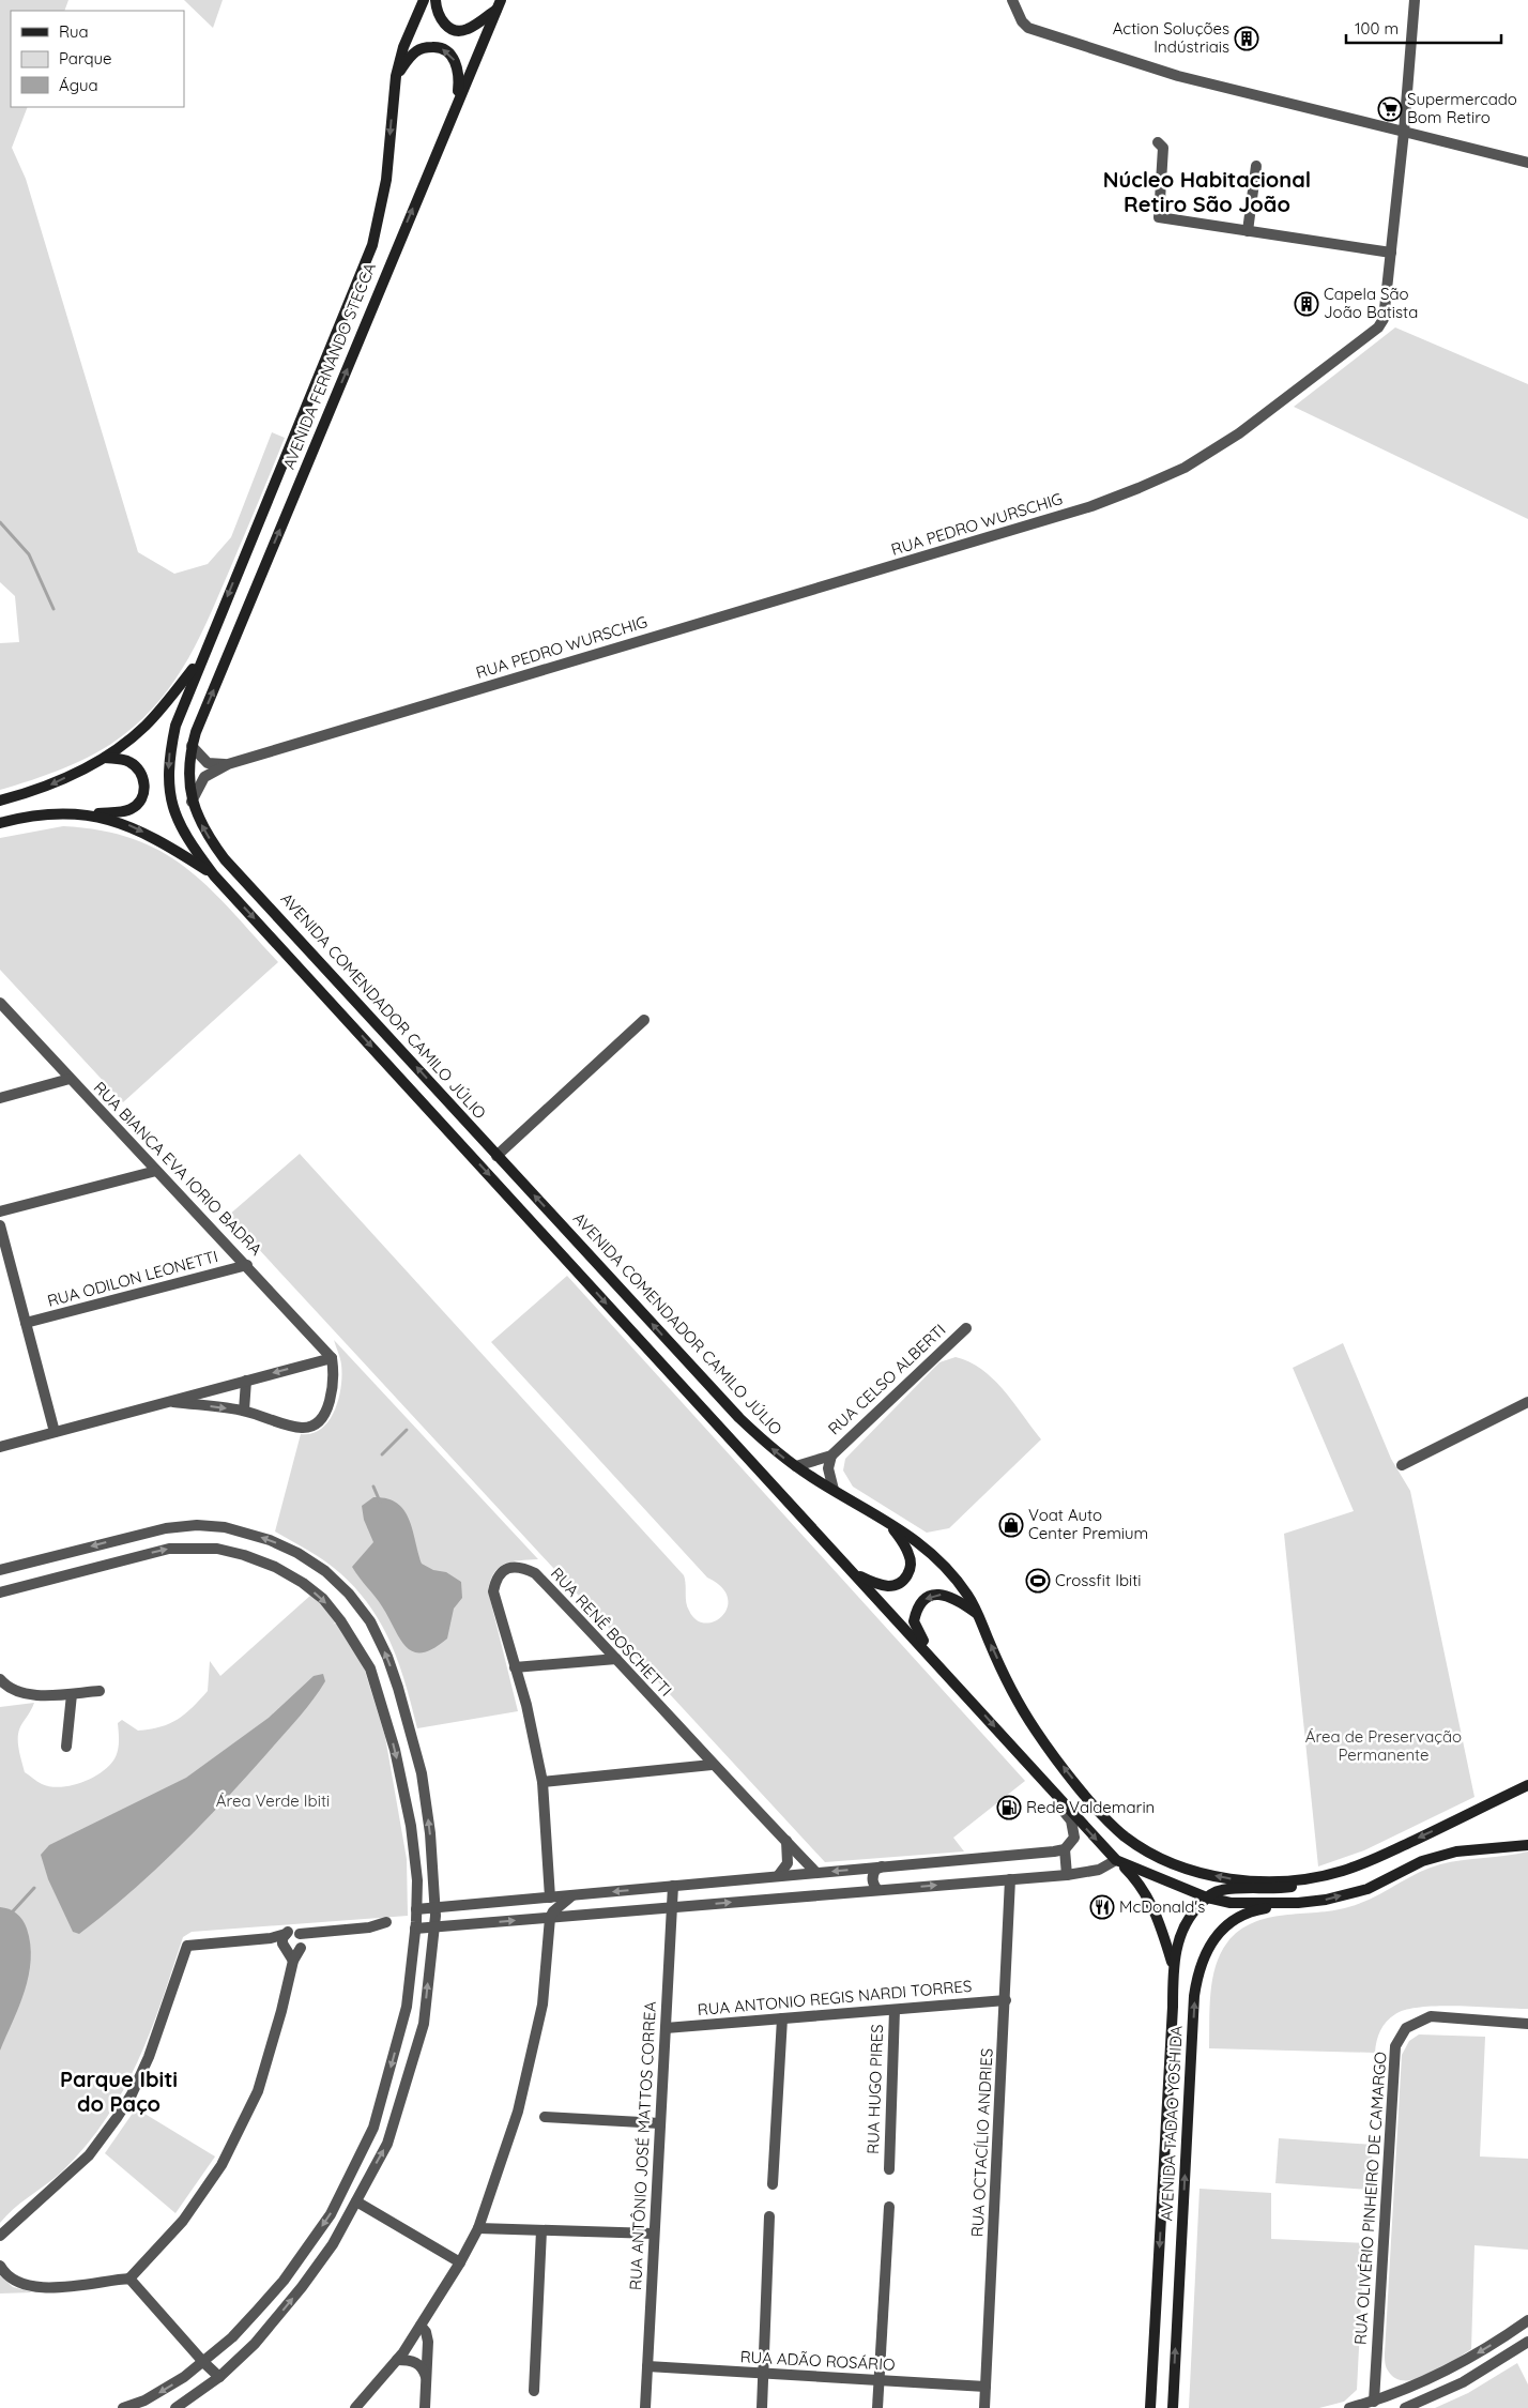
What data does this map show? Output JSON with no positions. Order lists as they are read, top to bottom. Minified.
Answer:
{"streets":{"main road":["AVENIDA FERNANDO STECCA","AVENIDA COMENDADOR CAMILO JÚLIO","AVENIDA TADAO YOSHIDA"],"street":["RUA PEDRO WURSCHIG","RUA BIANCA EVA IORIO BADRA","RUA ODILON LEONETTI","RUA CELSO ALBERTI","RUA RENÊ BOSCHETTI","RUA ANTONIO REGIS NARDI TORRES","RUA HUGO PIRES","RUA OCTACÍLIO ANDRIES","RUA ANTÔNIO JOSÉ MATTOS CORREA","RUA OLIVÉRIO PINHEIRO DE CAMARGO","RUA ADÃO ROSÁRIO"]},"crossings":[["AVENIDA FERNANDO STECCA","RUA PEDRO WURSCHIG"],["AVENIDA FERNANDO STECCA","AVENIDA COMENDADOR CAMILO JÚLIO"],["RUA PEDRO WURSCHIG","AVENIDA COMENDADOR CAMILO JÚLIO"],["AVENIDA COMENDADOR CAMILO JÚLIO","RUA CELSO ALBERTI"],["RUA BIANCA EVA IORIO BADRA","RUA ODILON LEONETTI"],["RUA ANTONIO REGIS NARDI TORRES","RUA HUGO PIRES"],["RUA ANTONIO REGIS NARDI TORRES","RUA OCTACÍLIO ANDRIES"],["RUA ANTONIO REGIS NARDI TORRES","RUA ANTÔNIO JOSÉ MATTOS CORREA"],["RUA OCTACÍLIO ANDRIES","RUA ADÃO ROSÁRIO"],["RUA ANTÔNIO JOSÉ MATTOS CORREA","RUA ADÃO ROSÁRIO"]],"districts":["Núcleo Habitacional Retiro São João","Parque Ibiti do Paço"],"parks":["Área de Preservação Permanente","Área Verde Ibiti"],"places":{"building":["Action Soluções Indústriais","Capela São João Batista"],"supermarket":["Supermercado Bom Retiro"],"shop":["Voat Auto Center Premium"],"sports":["Crossfit Ibiti"],"fuel station":["Rede Valdemarin"],"restaurant":["McDonald's"]},"legend":["Rua","Parque","Água"],"scale_bar":"100 m"}
